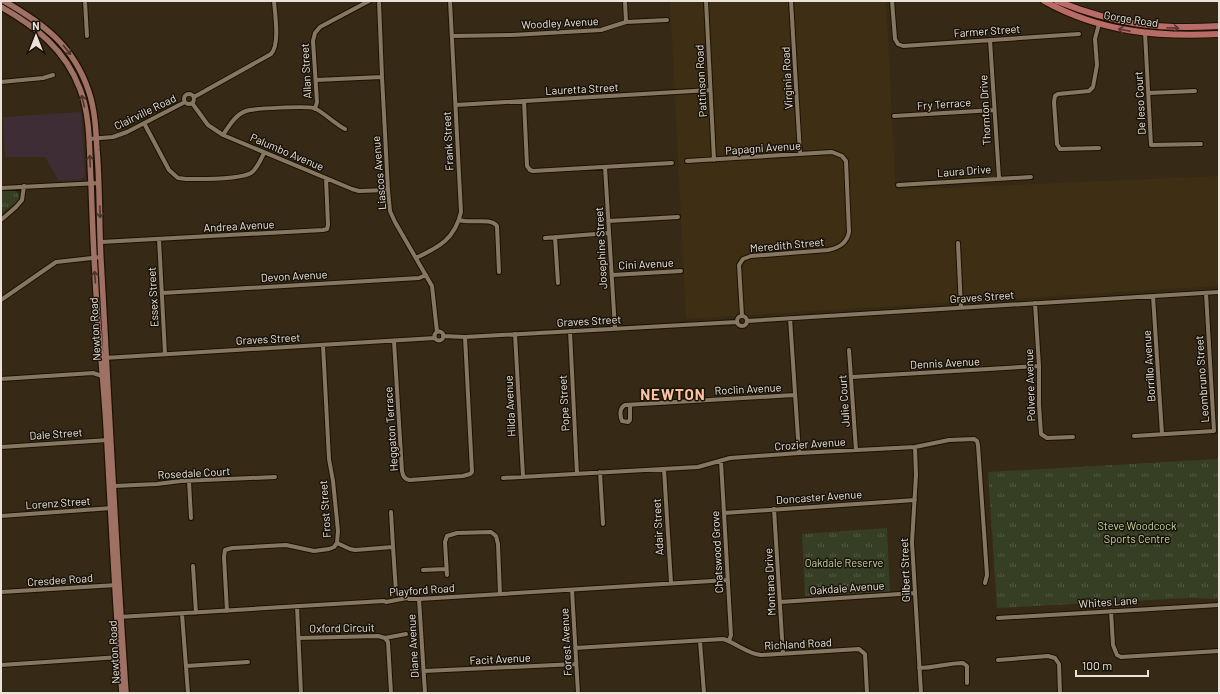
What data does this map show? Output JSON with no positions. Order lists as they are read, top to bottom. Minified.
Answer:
{"streets":{"main road":["Gorge Road","Newton Road"],"street":["Woodley Avenue","Farmer Street","Allan Street","Virginia Road","Pattinson Road","Lauretta Street","De Ieso Court","Fry Terrace","Thornton Drive","Clairville Road","Frank Street","Papagni Avenue","Palumbo Avenue","Laura Drive","Liascos Avenue","Andrea Avenue","Meredith Street","Josephine Street","Cini Avenue","Devon Avenue","Essex Street","Graves Street","Dennis Avenue","Borrillo Avenue","Leombruno Street","Polvere Avenue","Roclin Avenue","Julie Court","Pope Street","Hilda Avenue","Heggaton Terrace","Dale Street","Crozier Avenue","Rosedale Court","Doncaster Avenue","Lorenz Street","Frost Street","Adair Street","Chatswood Grove","Gilbert Street","Cresdee Road","Montana Drive","Oakdale Avenue","Playford Road","Whites Lane","Oxford Circuit","Forest Avenue","Richland Road","Diane Avenue","Facit Avenue"]},"crossings":[["Gorge Road","De Ieso Court"],["Woodley Avenue","Frank Street"],["Farmer Street","Thornton Drive"],["Virginia Road","Papagni Avenue"],["Pattinson Road","Lauretta Street"],["Pattinson Road","Papagni Avenue"],["Lauretta Street","Frank Street"],["Fry Terrace","Thornton Drive"],["Thornton Drive","Laura Drive"],["Clairville Road","Palumbo Avenue"],["Clairville Road","Newton Road"],["Frank Street","Liascos Avenue"],["Papagni Avenue","Meredith Street"],["Palumbo Avenue","Liascos Avenue"],["Palumbo Avenue","Andrea Avenue"],["Liascos Avenue","Devon Avenue"],["Liascos Avenue","Graves Street"],["Andrea Avenue","Essex Street"],["Andrea Avenue","Newton Road"],["Meredith Street","Graves Street"],["Josephine Street","Cini Avenue"],["Josephine Street","Graves Street"],["Devon Avenue","Essex Street"],["Essex Street","Graves Street"],["Graves Street","Newton Road"],["Graves Street","Borrillo Avenue"],["Graves Street","Leombruno Street"],["Graves Street","Polvere Avenue"],["Graves Street","Pope Street"],["Graves Street","Hilda Avenue"],["Graves Street","Heggaton Terrace"],["Graves Street","Frost Street"],["Newton Road","Dale Street"],["Newton Road","Rosedale Court"],["Newton Road","Lorenz Street"],["Newton Road","Cresdee Road"],["Newton Road","Playford Road"],["Dennis Avenue","Polvere Avenue"],["Dennis Avenue","Julie Court"],["Borrillo Avenue","Leombruno Street"],["Julie Court","Crozier Avenue"],["Pope Street","Crozier Avenue"],["Hilda Avenue","Crozier Avenue"],["Crozier Avenue","Adair Street"],["Crozier Avenue","Chatswood Grove"],["Crozier Avenue","Gilbert Street"],["Doncaster Avenue","Chatswood Grove"],["Doncaster Avenue","Gilbert Street"],["Doncaster Avenue","Montana Drive"],["Frost Street","Playford Road"],["Adair Street","Playford Road"],["Chatswood Grove","Playford Road"],["Chatswood Grove","Richland Road"],["Gilbert Street","Oakdale Avenue"],["Montana Drive","Oakdale Avenue"],["Montana Drive","Richland Road"],["Playford Road","Oxford Circuit"],["Playford Road","Forest Avenue"],["Playford Road","Diane Avenue"],["Forest Avenue","Richland Road"],["Forest Avenue","Facit Avenue"],["Diane Avenue","Facit Avenue"]],"districts":["NEWTON"],"parks":["Steve Woodcock Sports Centre","Oakdale Reserve"],"scale_bar":"100 m","north":"top"}
